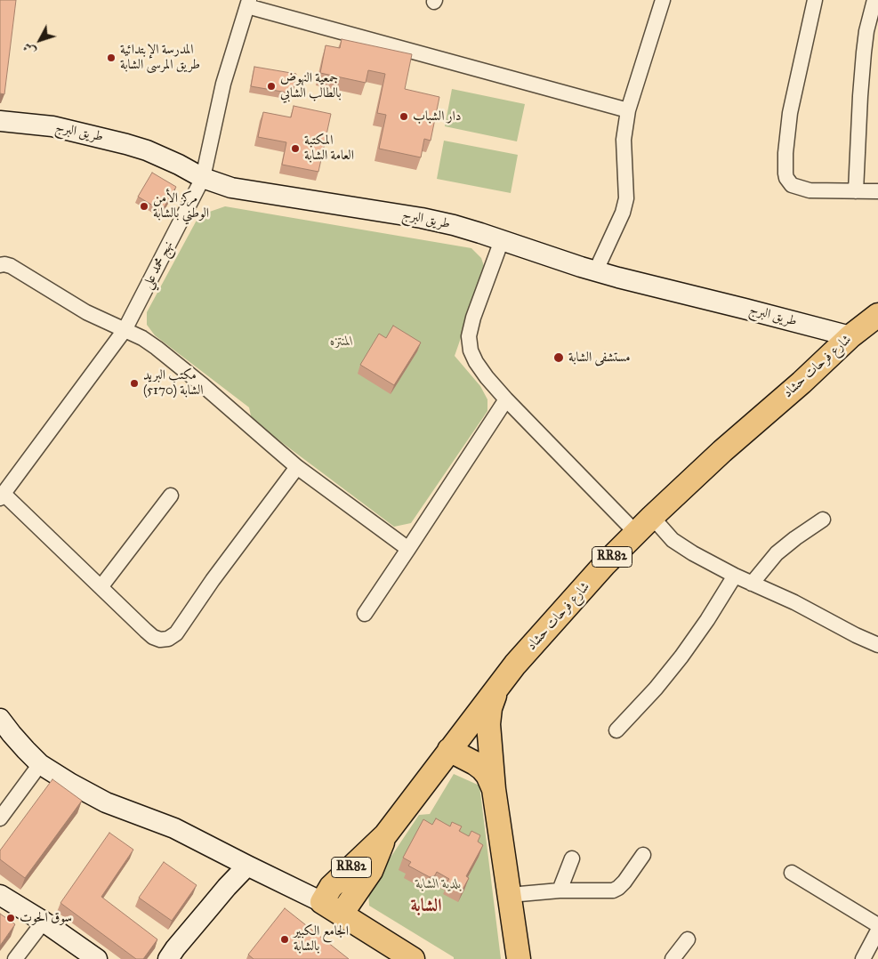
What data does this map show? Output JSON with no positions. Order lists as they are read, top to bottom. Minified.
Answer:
{"streets":{"main road":["شارع فرحات حشاد","RR82"],"street":["طريق البرج","نهج محمد علي"]},"crossings":[["طريق البرج","نهج محمد علي"],["طريق البرج","شارع فرحات حشاد"]],"districts":["الشابة"],"parks":["المنتزه","بلدية الشابة"],"places":["المدرسة الإبتدائية طريق المرسى الشابة","جمعية النهوض بالطالب الشابي","دار الشباب","المكتبة العامة الشابة","مركز الأمن الوطني بالشابة","مستشفى الشابة","مكتب البريد الشابة (5170)","سوق الحوت","الجامع الكبير بالشابة"],"north":"bottom left"}
